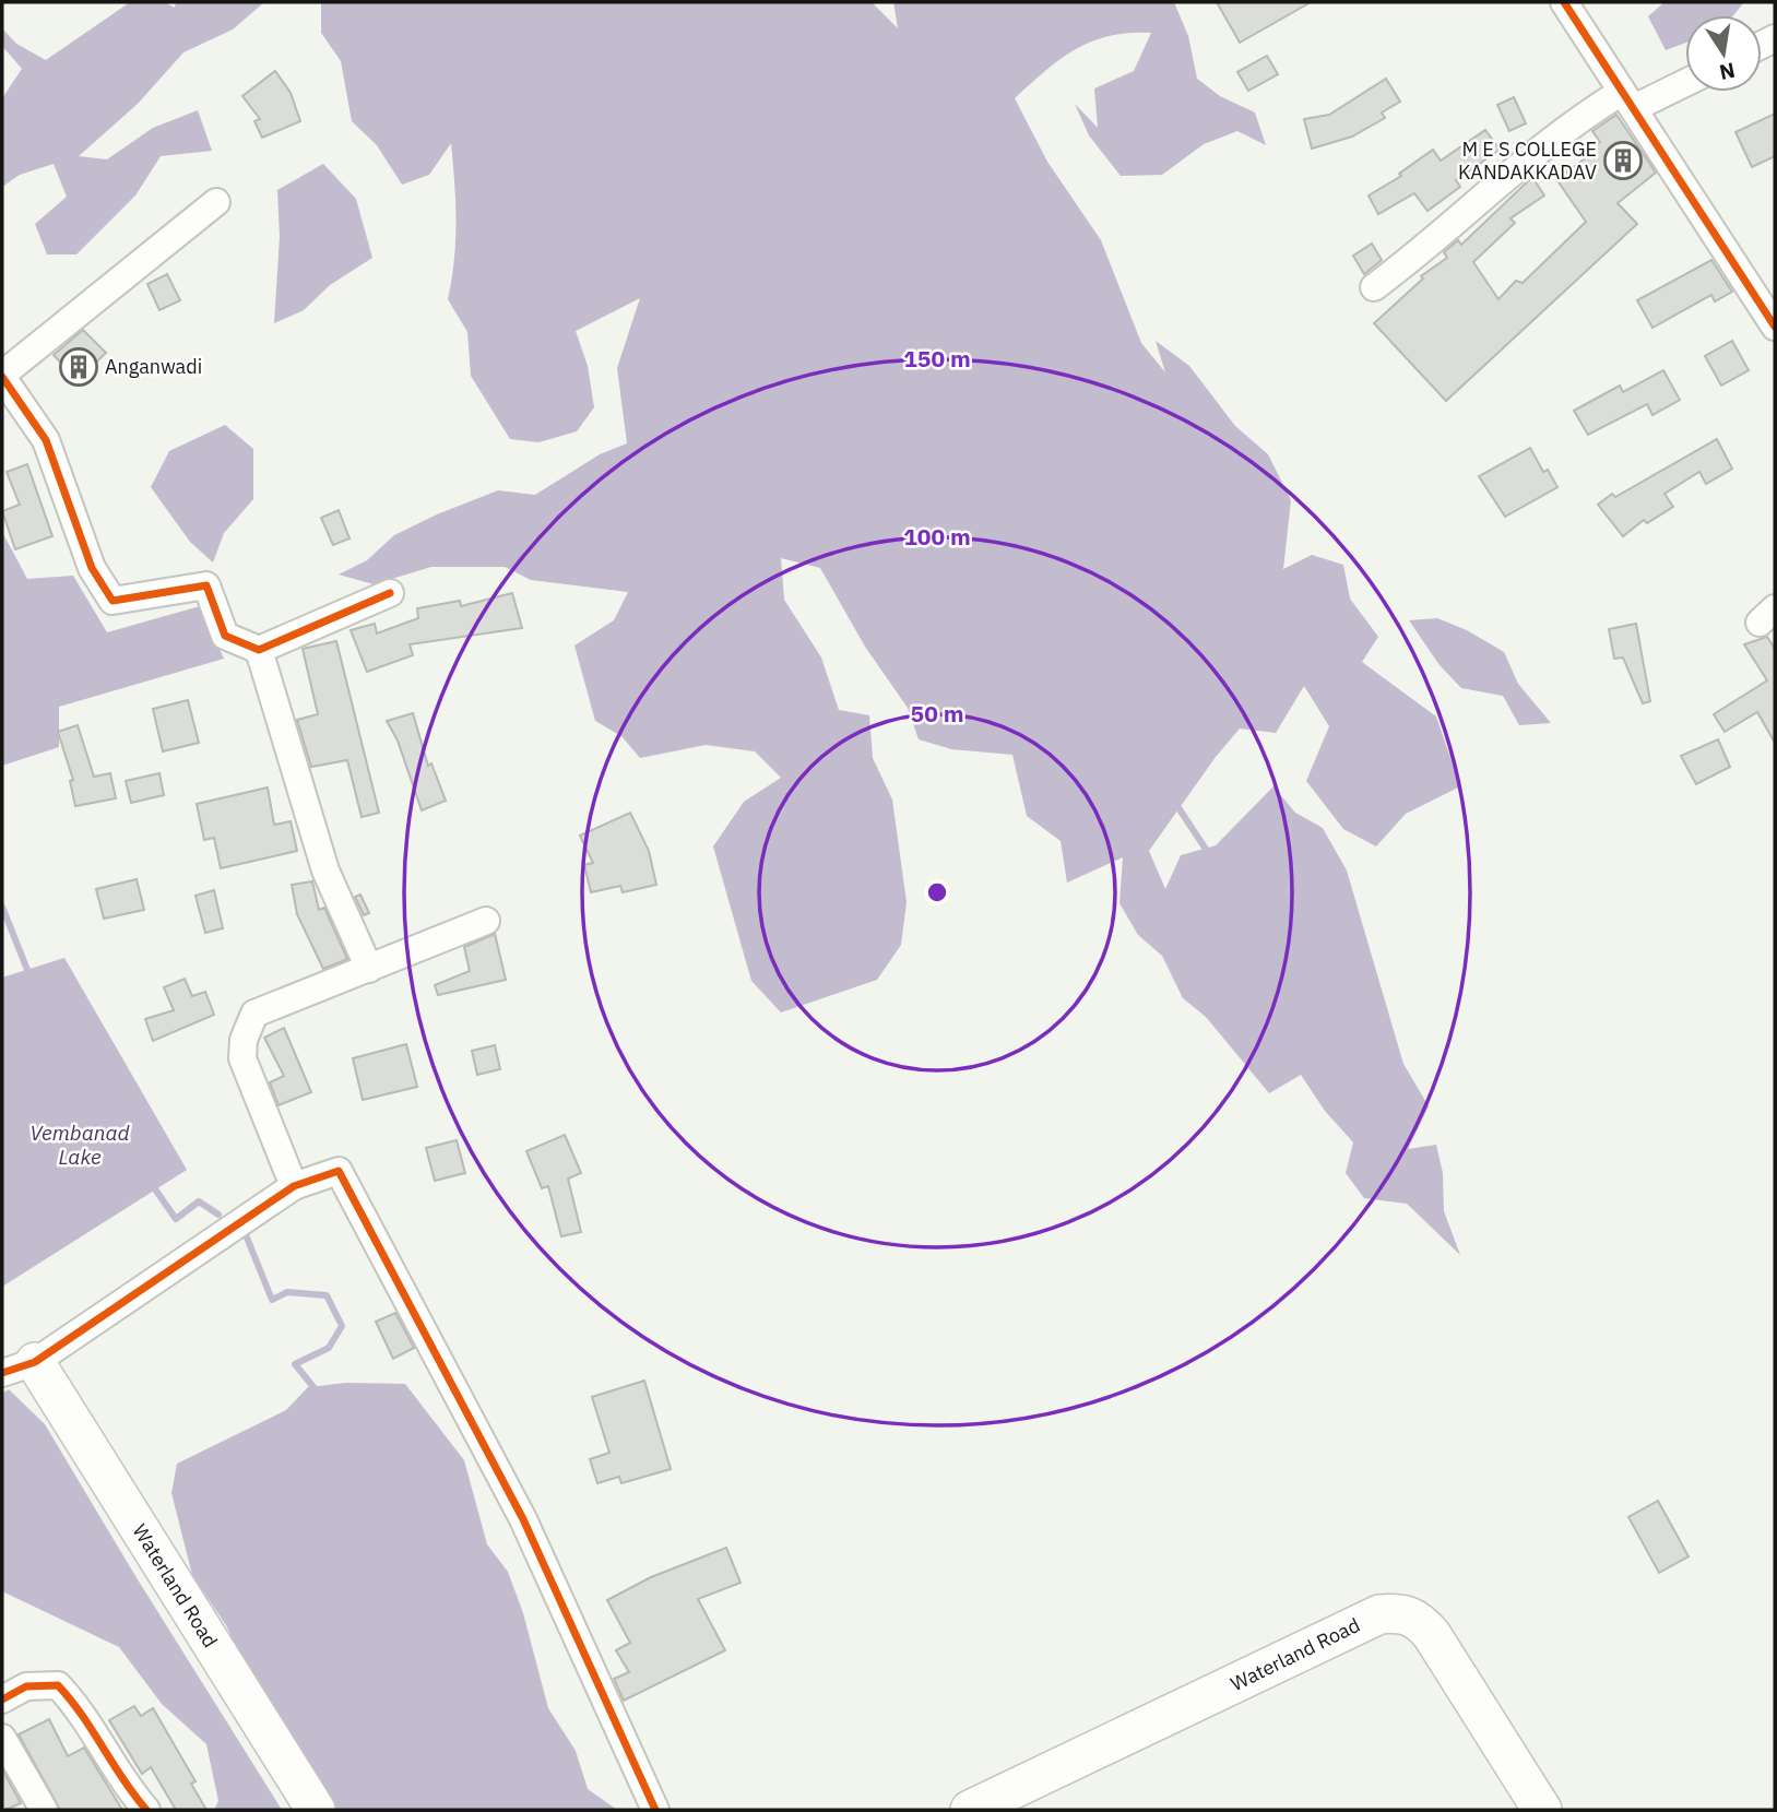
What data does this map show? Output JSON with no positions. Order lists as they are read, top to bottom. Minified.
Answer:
{"streets":{"main road":["Waterland Road"]},"water":["Vembanad Lake"],"places":{"building":["M E S COLLEGE KANDAKKADAV","Anganwadi"]},"north":"bottom","rings":["150 m","100 m","50 m"]}
